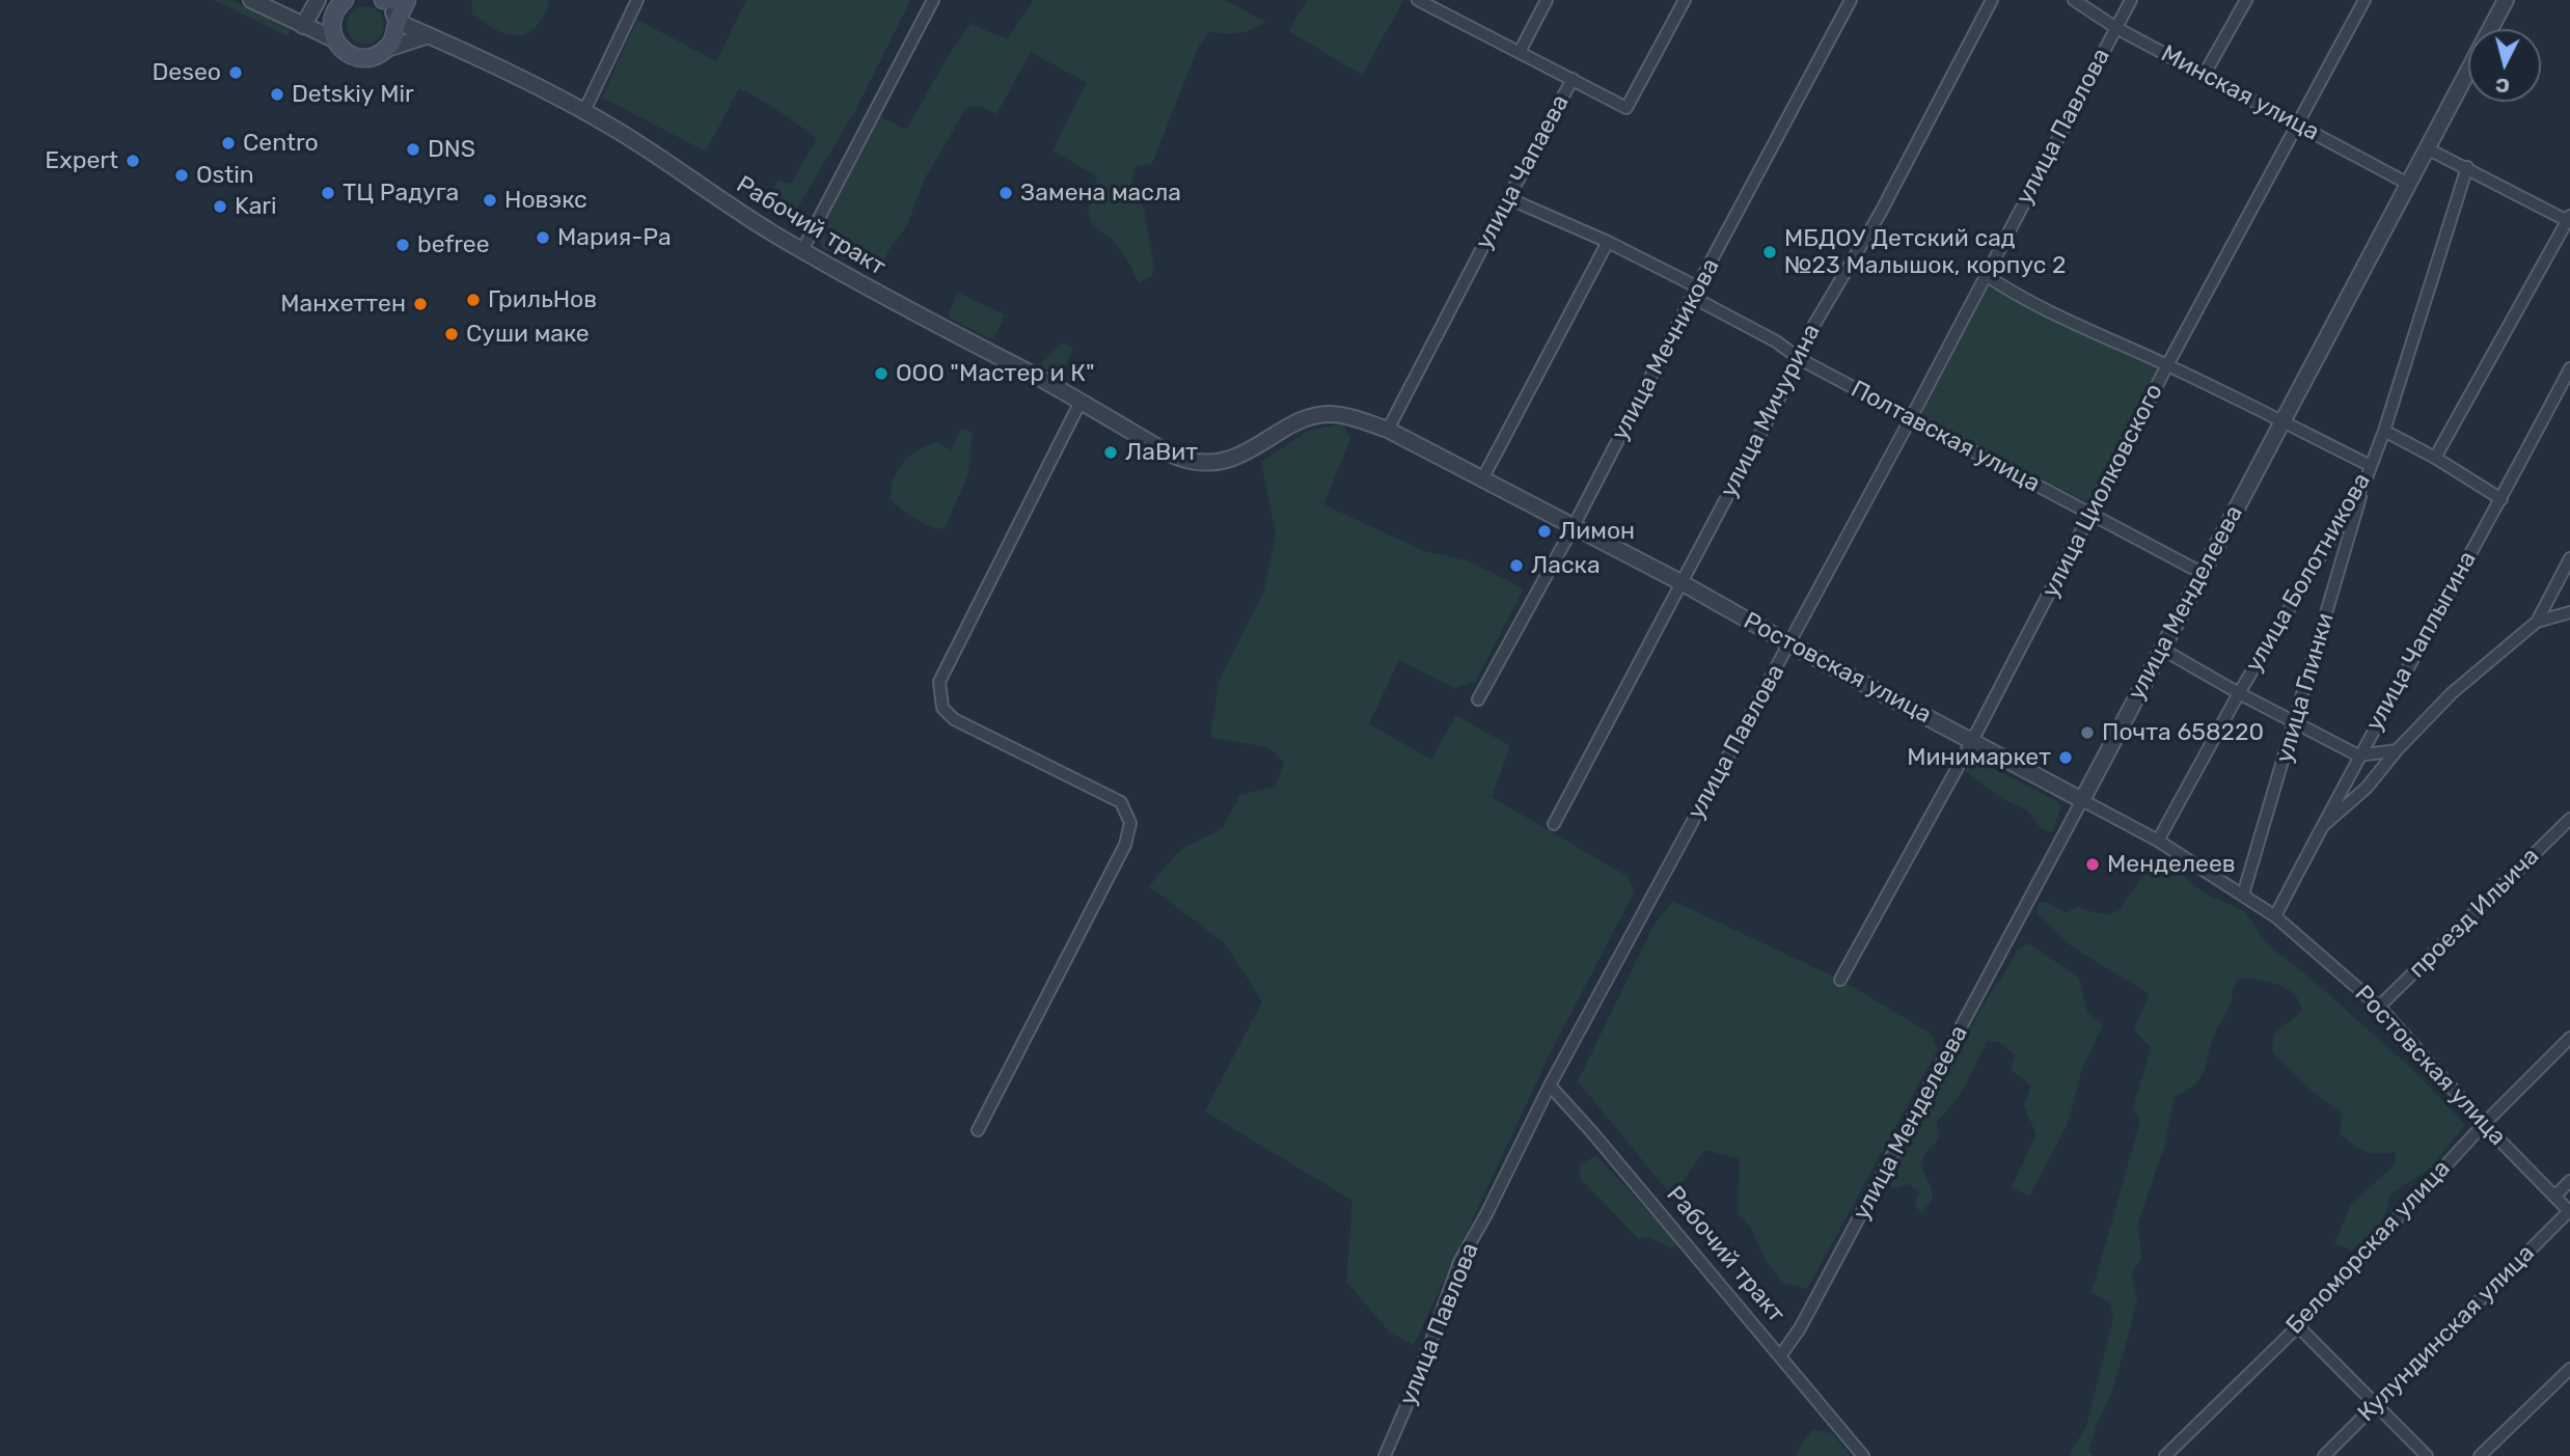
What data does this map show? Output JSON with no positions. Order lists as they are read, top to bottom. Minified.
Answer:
{"streets":{"street":["Минская улица","улица Павлова","улица Чапаева","Рабочий тракт","улица Мечникова","улица Мичурина","Полтавская улица","улица Циолковского","улица Болотникова","улица Менделеева","улица Чаплыгина","Ростовская улица","улица Глинки","проезд Ильича","Беломорская улица","Кулундинская улица"]},"crossings":[["Минская улица","улица Павлова"],["Минская улица","улица Циолковского"],["Минская улица","улица Менделеева"],["улица Павлова","Рабочий тракт"],["улица Павлова","Полтавская улица"],["улица Павлова","Ростовская улица"],["улица Чапаева","Полтавская улица"],["улица Чапаева","Ростовская улица"],["Рабочий тракт","улица Менделеева"],["Рабочий тракт","Ростовская улица"],["улица Мечникова","Полтавская улица"],["улица Мечникова","Ростовская улица"],["улица Мичурина","Полтавская улица"],["улица Мичурина","Ростовская улица"],["Полтавская улица","улица Циолковского"],["Полтавская улица","улица Менделеева"],["улица Циолковского","Ростовская улица"],["улица Болотникова","Ростовская улица"],["улица Болотникова","улица Глинки"],["улица Менделеева","Ростовская улица"],["улица Чаплыгина","Ростовская улица"],["Ростовская улица","улица Глинки"],["Ростовская улица","проезд Ильича"],["Ростовская улица","Беломорская улица"],["Ростовская улица","Кулундинская улица"]],"places":["Deseo","Detskiy Mir","Centro","DNS","Expert","Ostin","ТЦ Радуга","Замена масла","Новэкс","Kari","Мария-Ра","befree","МБДОУ Детский сад №23 Малышок, корпус 2","ГрильНов","Манхеттен","Суши маке","ООО \"Мастер и К\"","ЛаВит","Лимон","Ласка","Почта 658220","Минимаркет","Менделеев"],"north":"bottom"}
